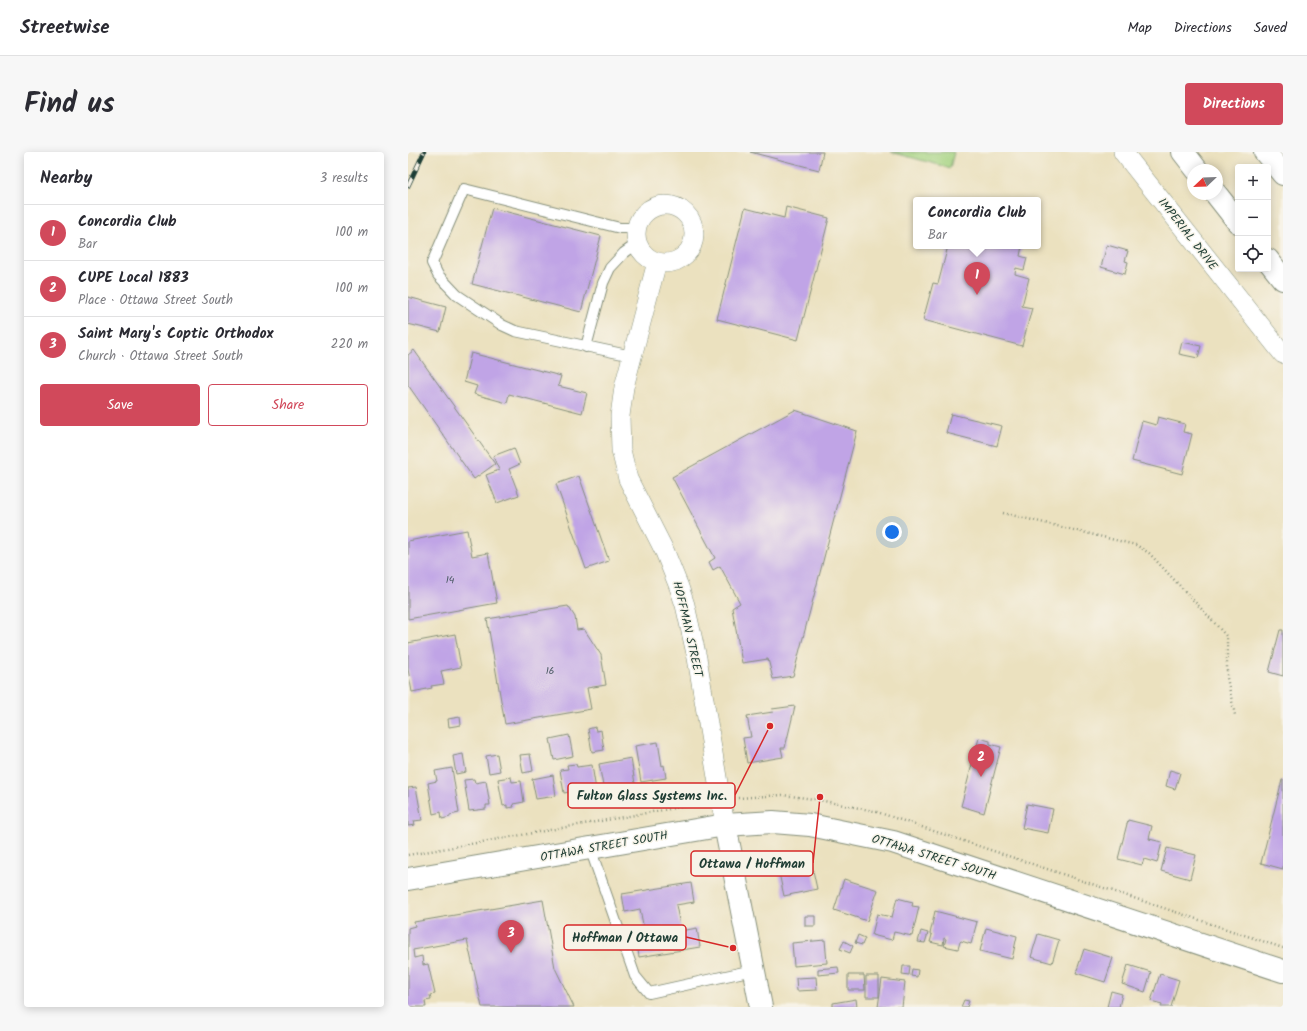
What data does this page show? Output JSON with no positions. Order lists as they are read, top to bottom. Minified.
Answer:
{"streets":{"main road":["HOFFMAN STREET","OTTAWA STREET SOUTH"],"street":["IMPERIAL DRIVE"]},"crossings":[["HOFFMAN STREET","OTTAWA STREET SOUTH"]],"places":["Fulton Glass Systems Inc.","Ottawa / Hoffman","Hoffman / Ottawa"],"house_numbers":["14","16"],"north":"bottom left","page":{"header":"Streetwise","nav":["Map","Directions","Saved"],"title":"Find us","buttons":["Directions",["Save","Share"]],"heading":["Nearby","3 results"],"map_buttons":["+","−"],"popup":["Concordia Club","Bar"],"list":[{"mark":"1","name":"Concordia Club","note":"Bar","value":"100 m"},{"mark":"2","name":"CUPE Local 1883","note":"Place · Ottawa Street South","value":"100 m"},{"mark":"3","name":"Saint Mary's Coptic Orthodox","note":"Church · Ottawa Street South","value":"220 m"}],"pins":["1","2","3"]}}
